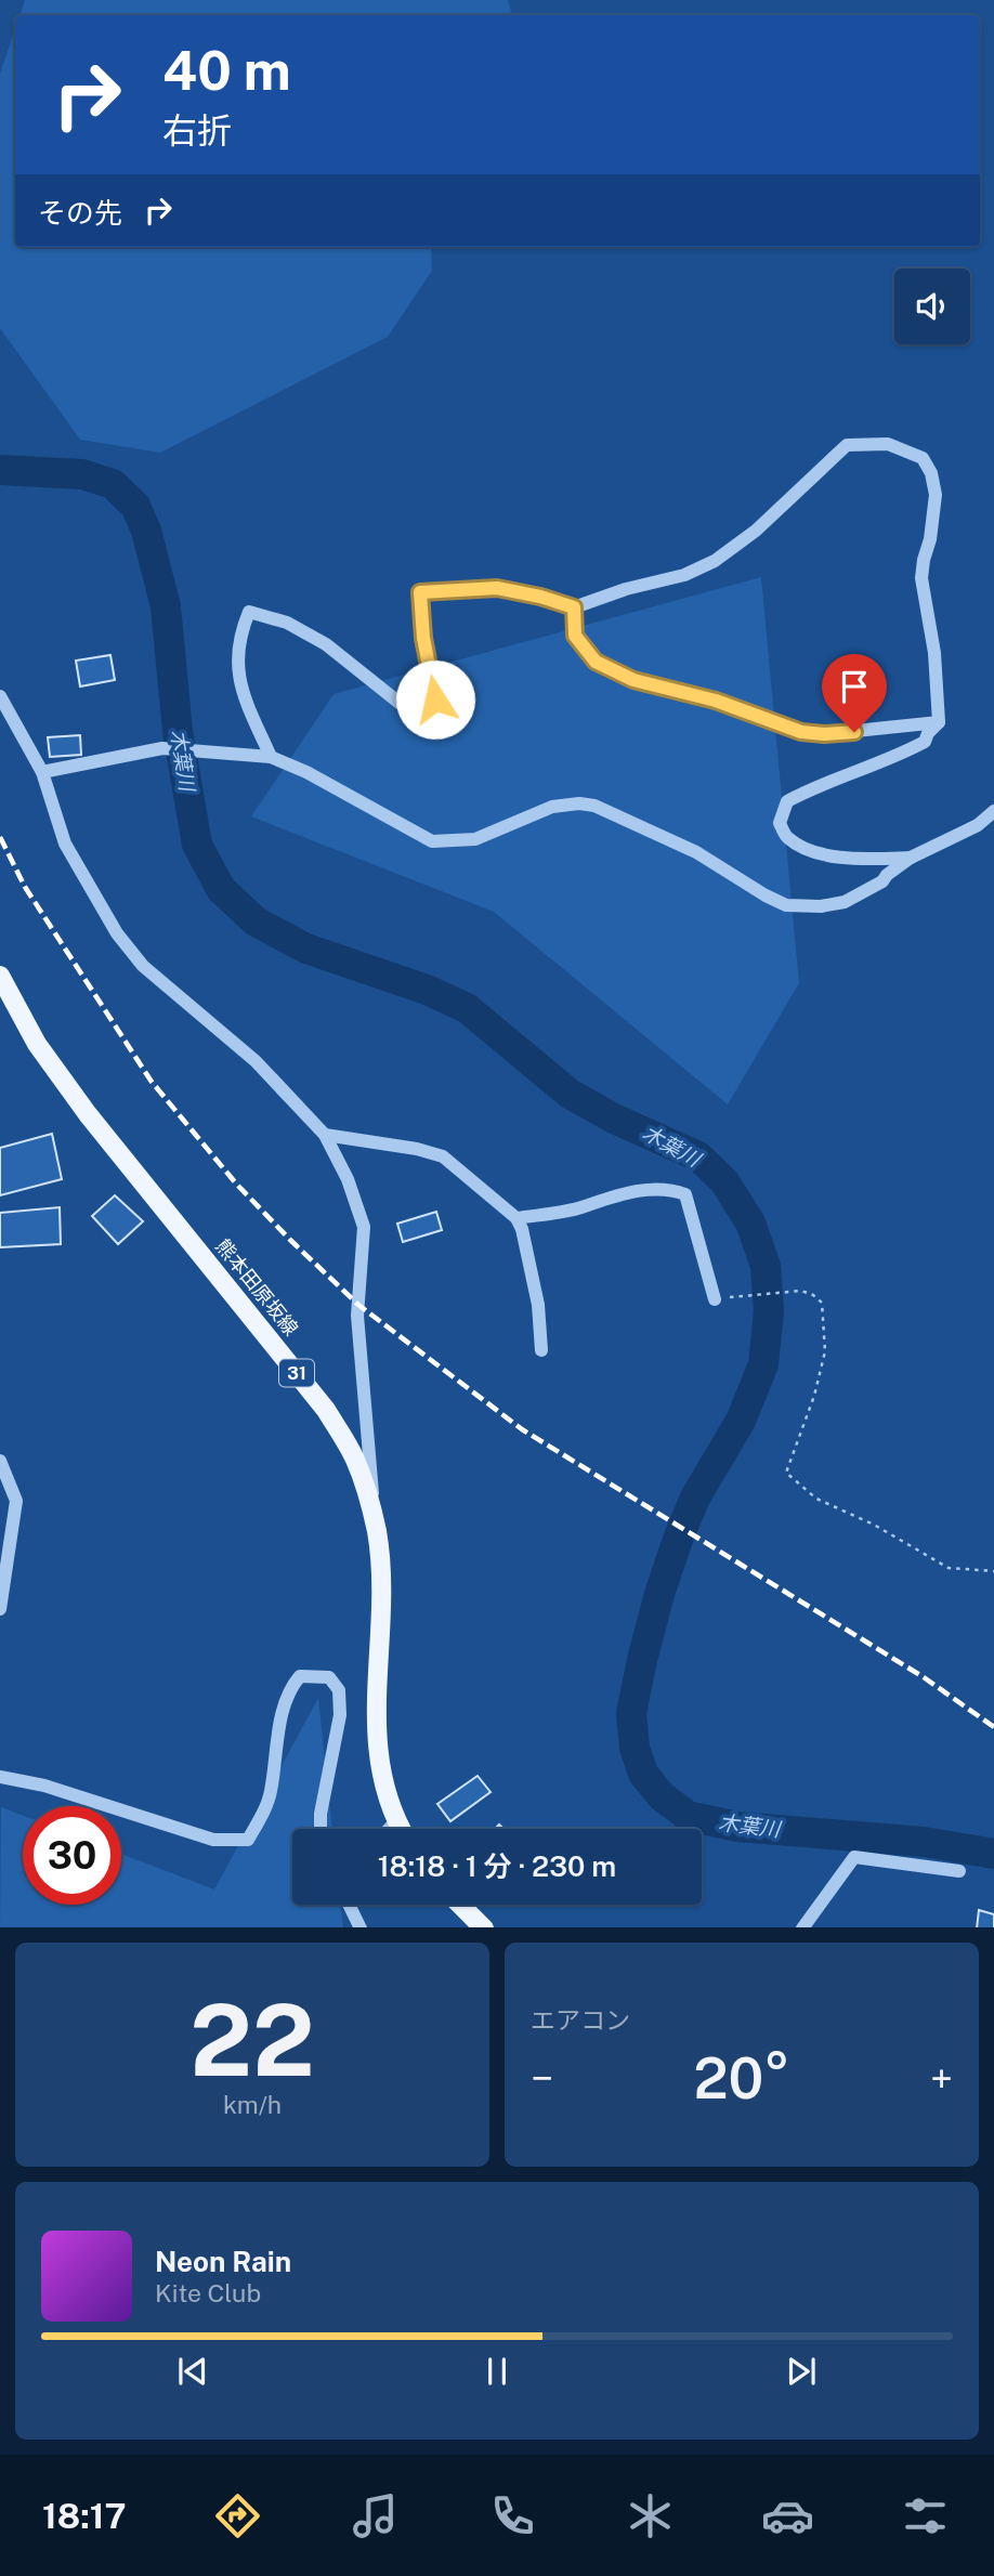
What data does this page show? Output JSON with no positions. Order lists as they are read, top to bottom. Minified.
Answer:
{"streets":{"main road":["熊本田原坂線","31"]},"water":["木葉川"],"page":{"turn":["40 m","右折"],"then":"その先","limit":"30","trip":"18:18 · 1 分 · 230 m","tile":[["22","km/h"],"エアコン"],"heat":["−","20°","+"],"song":["Neon Rain","Kite Club"],"tabs":"18:17"}}
